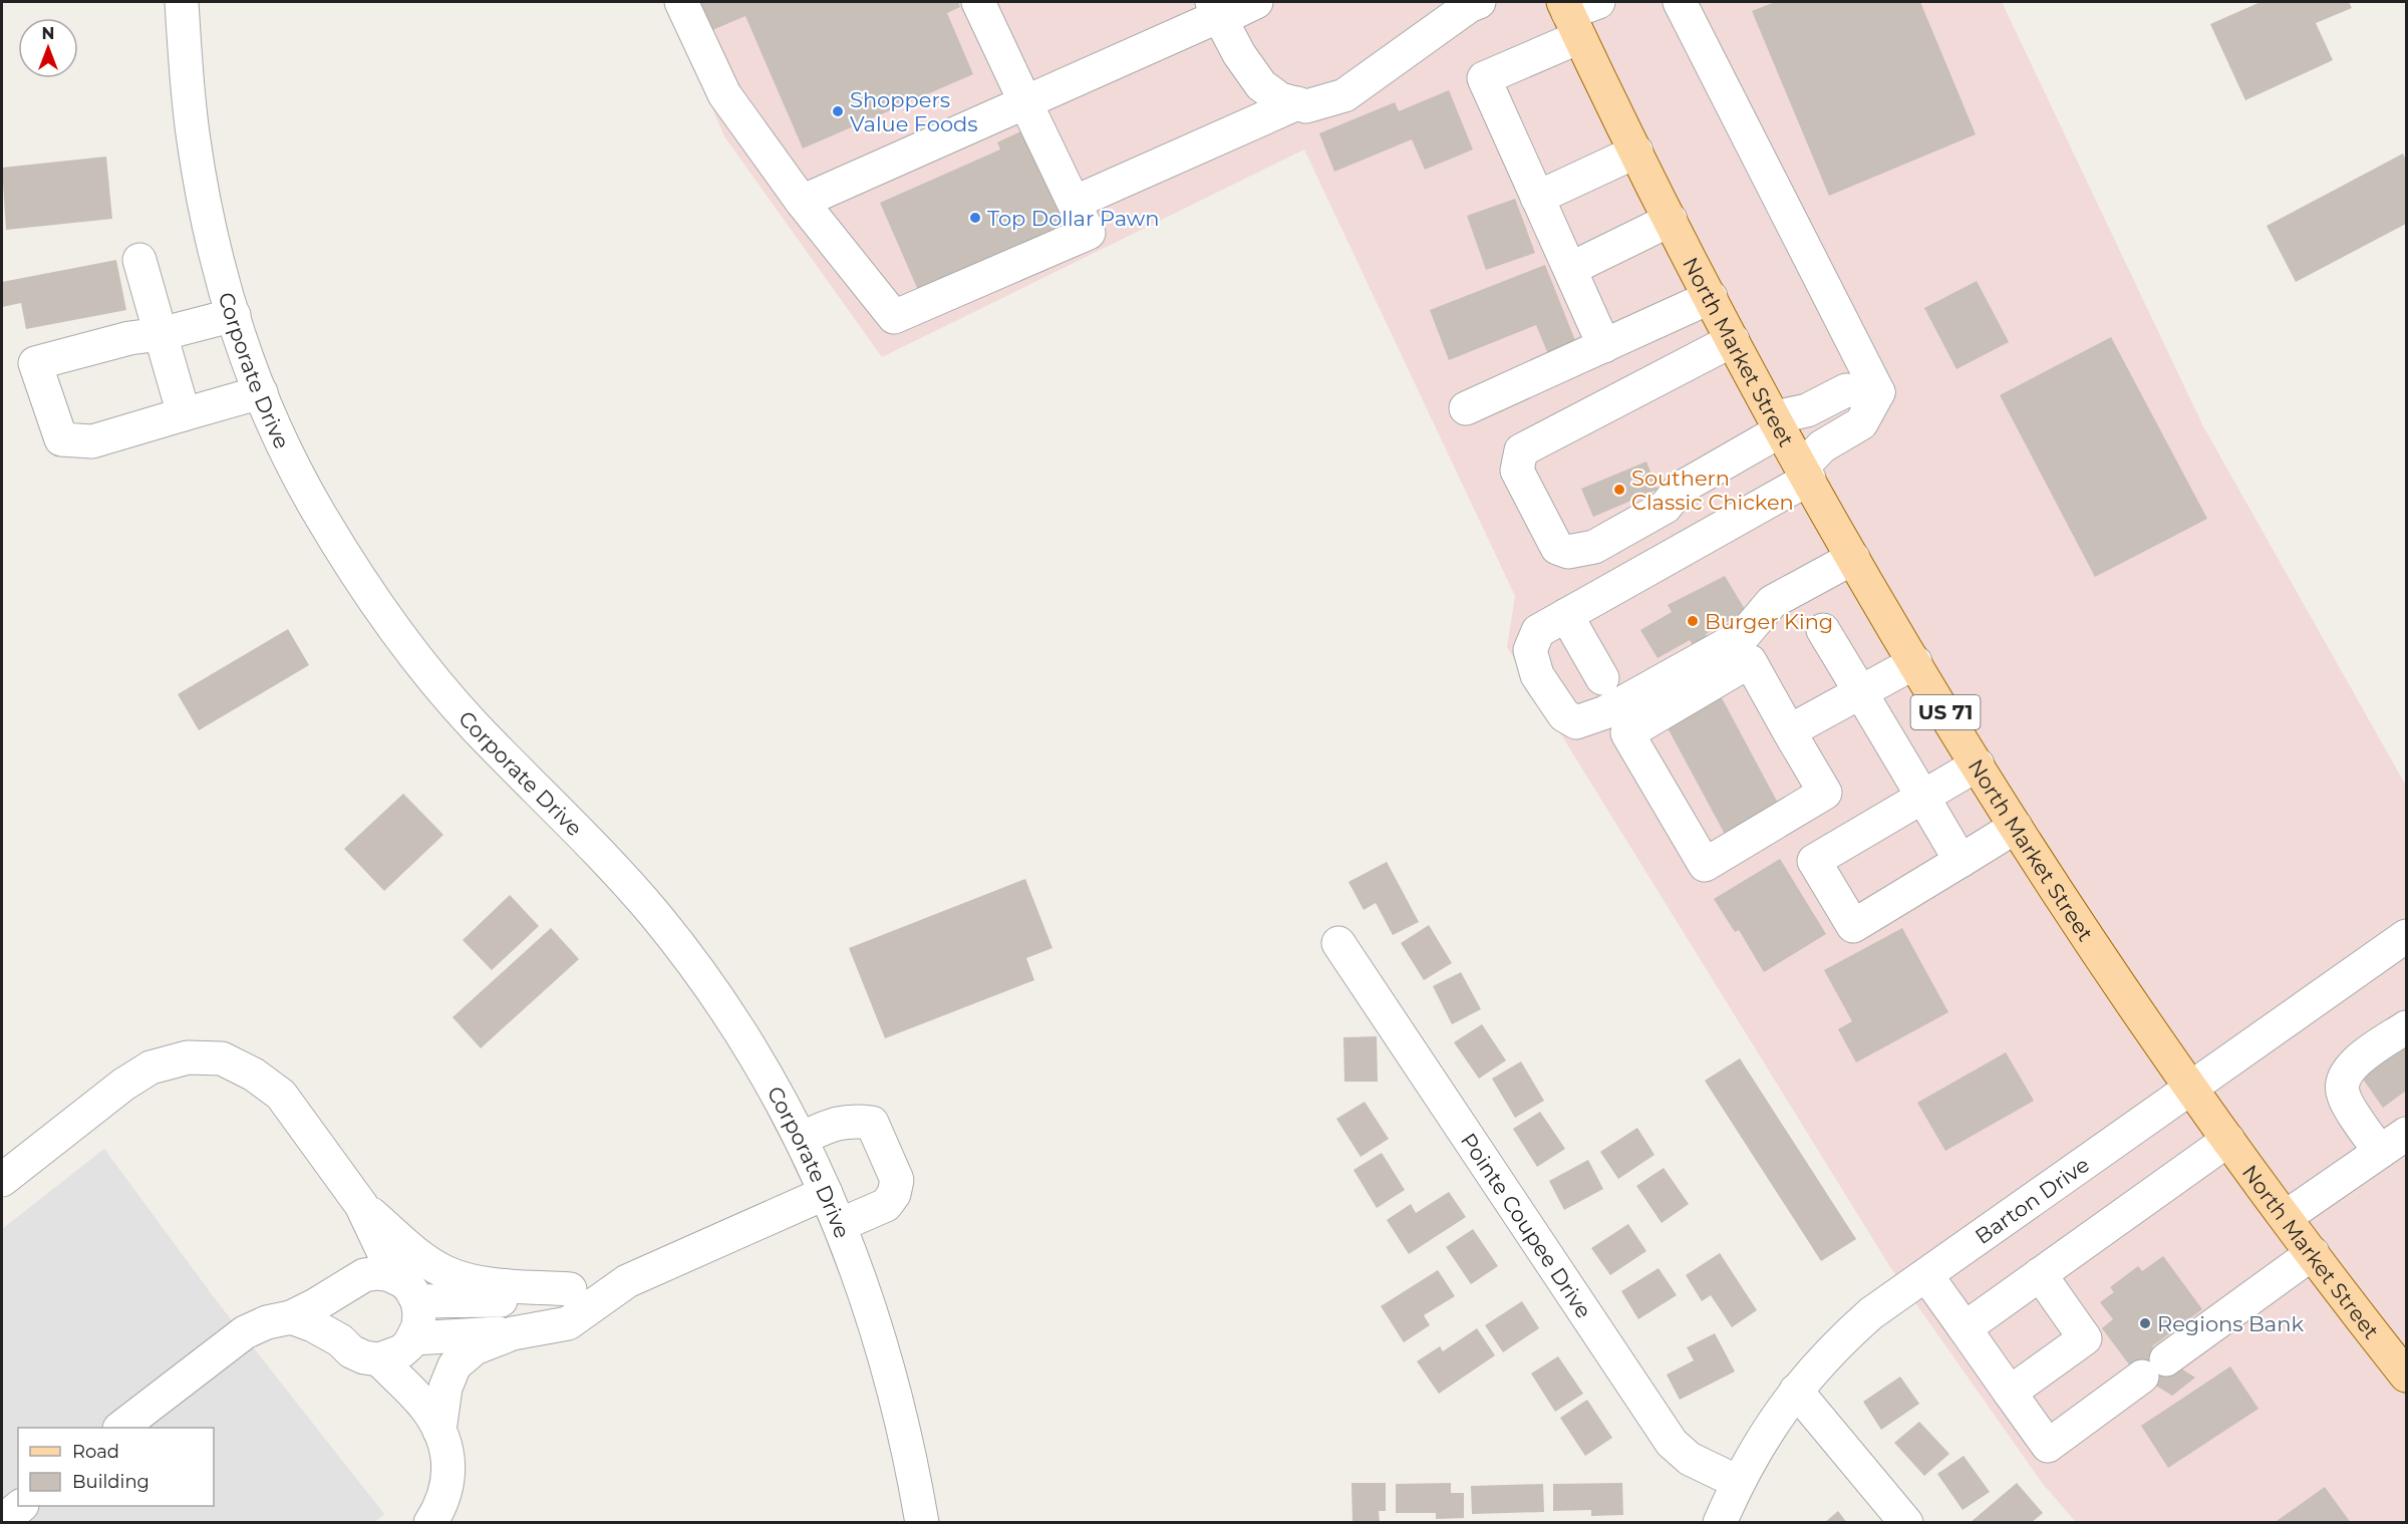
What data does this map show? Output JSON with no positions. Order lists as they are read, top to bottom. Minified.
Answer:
{"streets":{"main road":["North Market Street","US 71"],"street":["Corporate Drive","Barton Drive","Pointe Coupee Drive"]},"crossings":[["North Market Street","Barton Drive"],["Barton Drive","Pointe Coupee Drive"]],"places":["Shoppers Value Foods","Top Dollar Pawn","Southern Classic Chicken","Burger King","Regions Bank"],"legend":["Road","Building"],"north":"top"}
